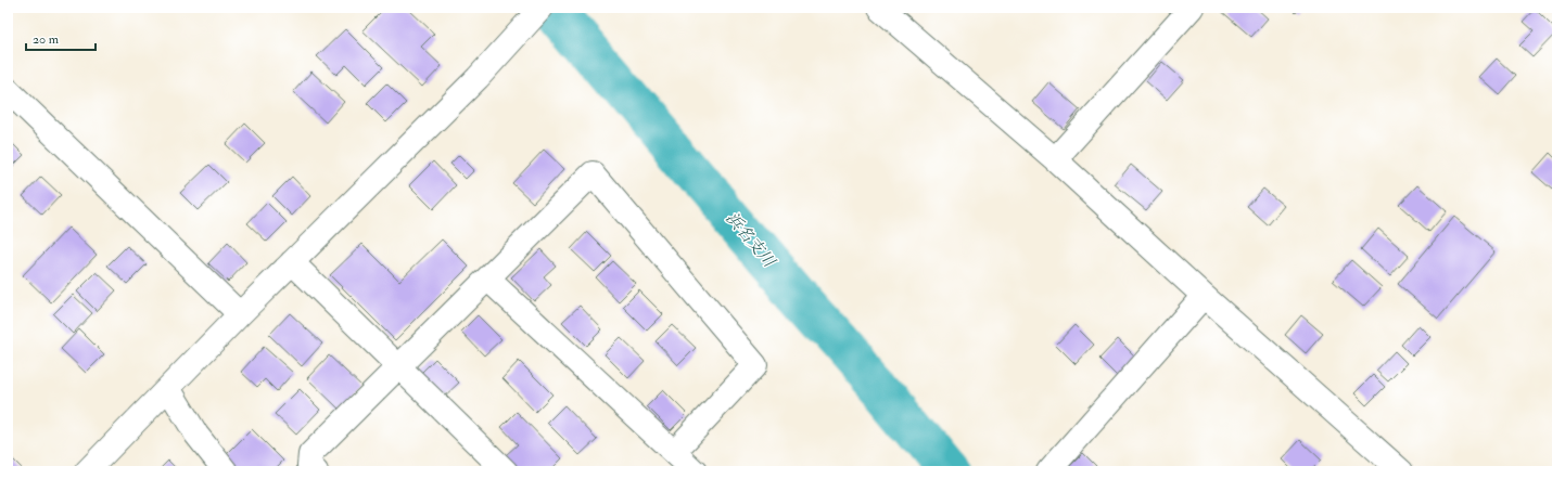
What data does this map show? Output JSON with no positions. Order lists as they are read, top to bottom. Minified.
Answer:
{"water":["浜名支川"],"scale_bar":"20 m"}
